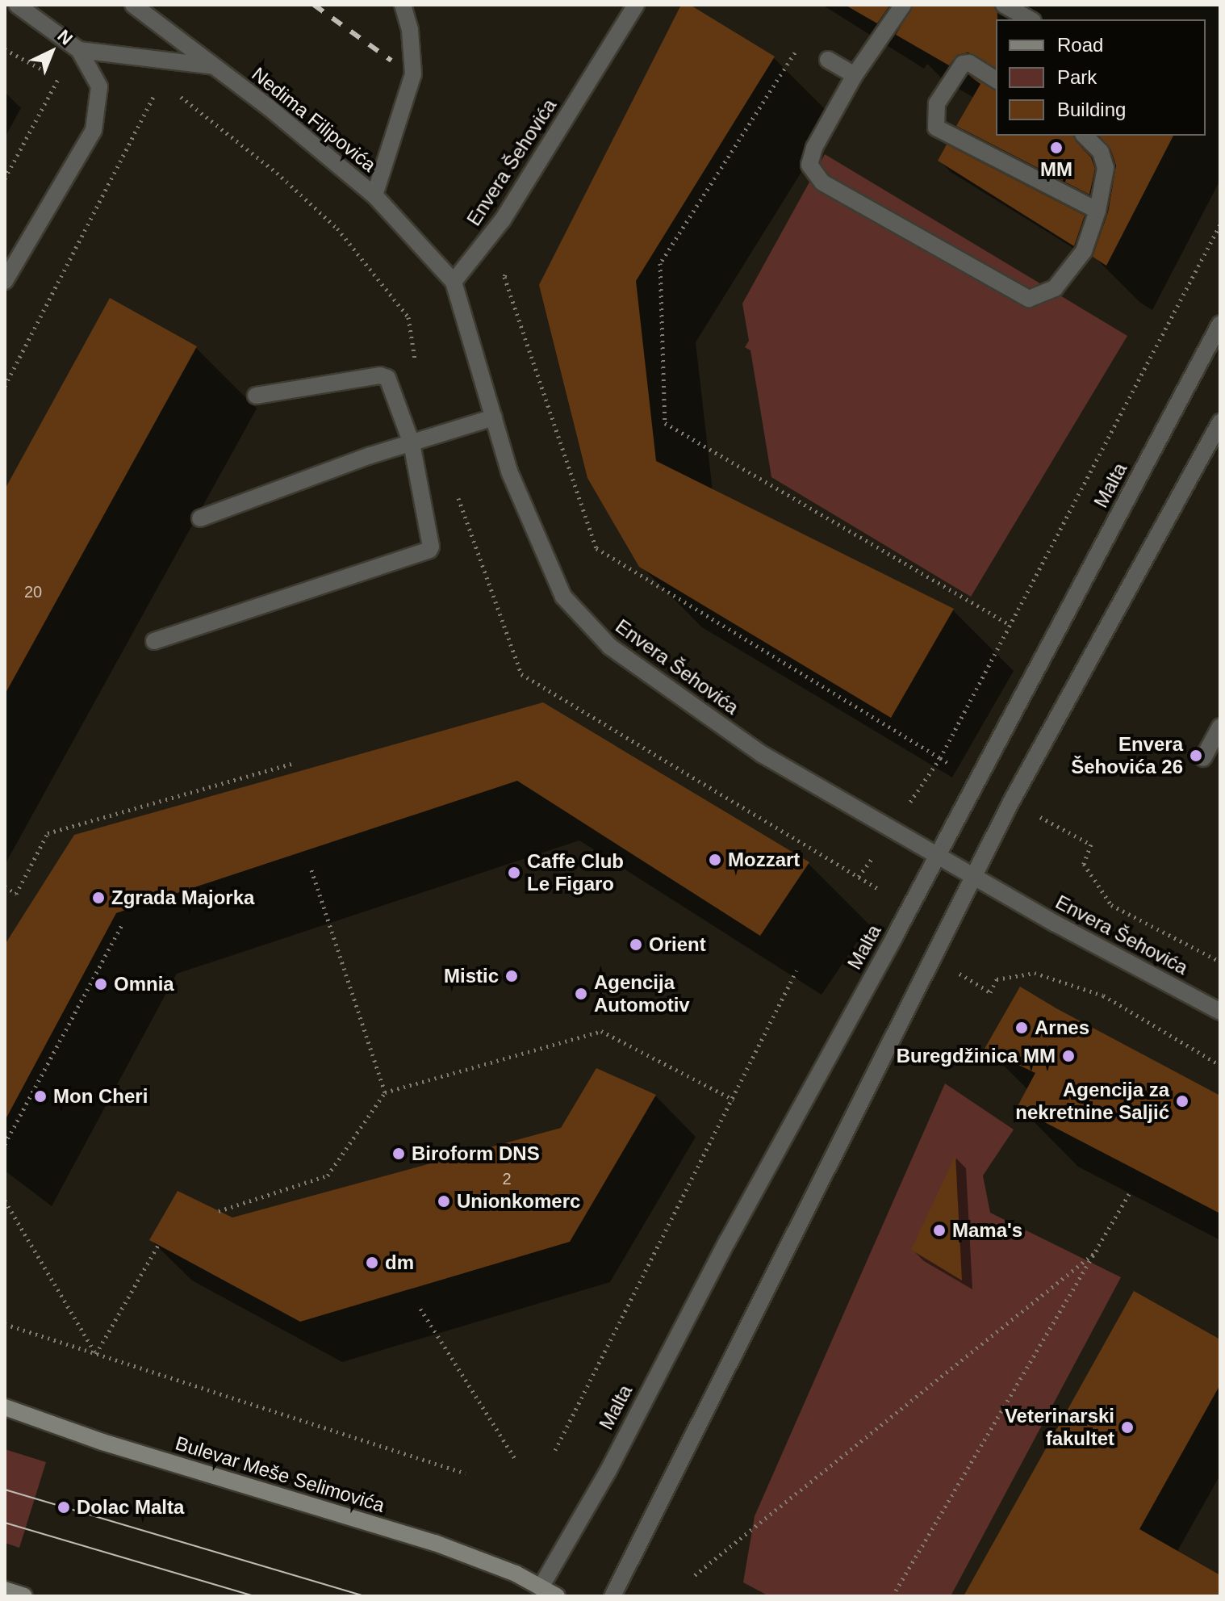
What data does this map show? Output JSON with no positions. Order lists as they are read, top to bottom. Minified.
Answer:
{"streets":{"main road":["Bulevar Meše Selimovića"],"street":["Nedima Filipovića","Envera Šehovića","Malta"]},"crossings":[["Nedima Filipovića","Envera Šehovića"],["Envera Šehovića","Malta"],["Malta","Bulevar Meše Selimovića"]],"places":["MM","Envera Šehovića 26","Mozzart","Caffe Club Le Figaro","Zgrada Majorka","Orient","Mistic","Omnia","Agencija Automotiv","Arnes","Buregdžinica MM","Mon Cheri","Agencija za nekretnine Saljić","Biroform DNS","Unionkomerc","Mama's","dm","Veterinarski fakultet","Dolac Malta"],"house_numbers":["20","2"],"legend":["Road","Park","Building"],"north":"top right"}
